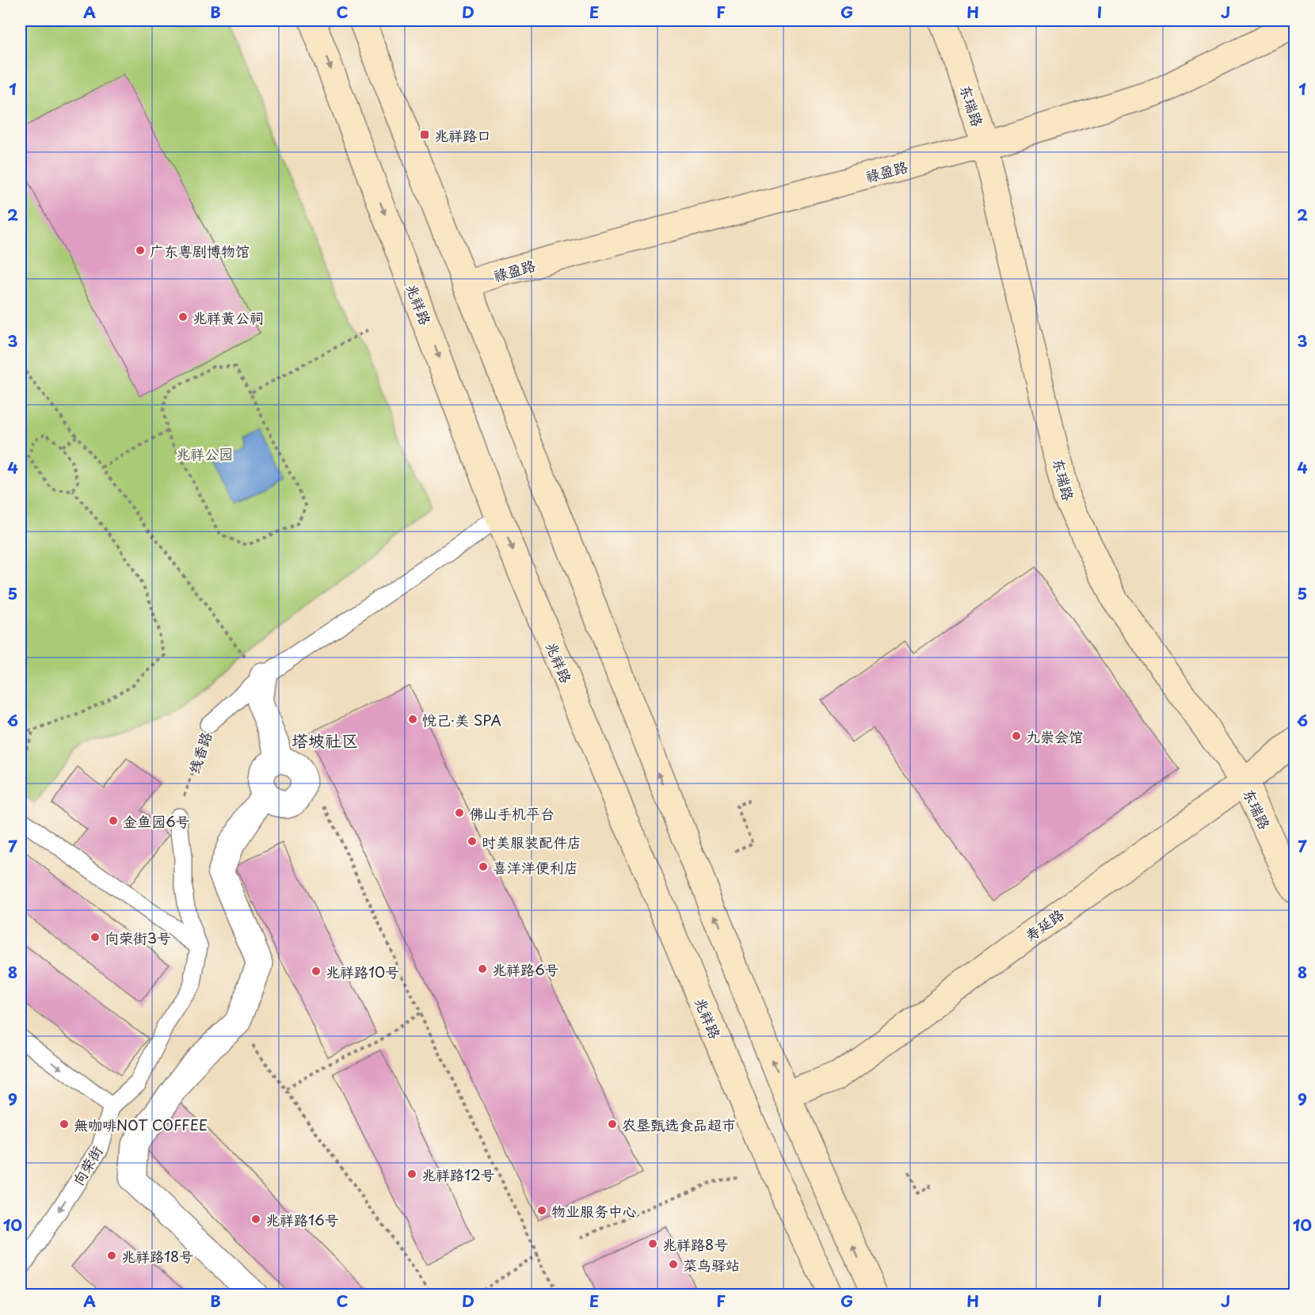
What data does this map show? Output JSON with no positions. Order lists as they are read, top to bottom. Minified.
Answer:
{"streets":{"main road":["东瑞路","禄盈路","兆祥路","寿延路"],"lane":["线香路","向荣街"]},"crossings":[["东瑞路","禄盈路"],["东瑞路","寿延路"],["兆祥路","线香路"]],"one_way":["向荣街"],"districts":["塔坡社区"],"parks":["兆祥公园"],"places":{"transit":["兆祥路口"],"other":["广东粤剧博物馆","兆祥黄公祠","悦己·美 SPA","九崇会馆","佛山手机平台","金鱼园6号","时美服装配件店","喜洋洋便利店","向荣街3号","兆祥路6号","兆祥路10号","無咖啡NOT COFFEE","农垦甄选食品超市","兆祥路12号","物业服务中心","兆祥路16号","兆祥路8号","兆祥路18号","菜鸟驿站"]},"grid":{"columns":["A","B","C","D","E","F","G","H","I","J"],"rows":["1","2","3","4","5","6","7","8","9","10"]}}
